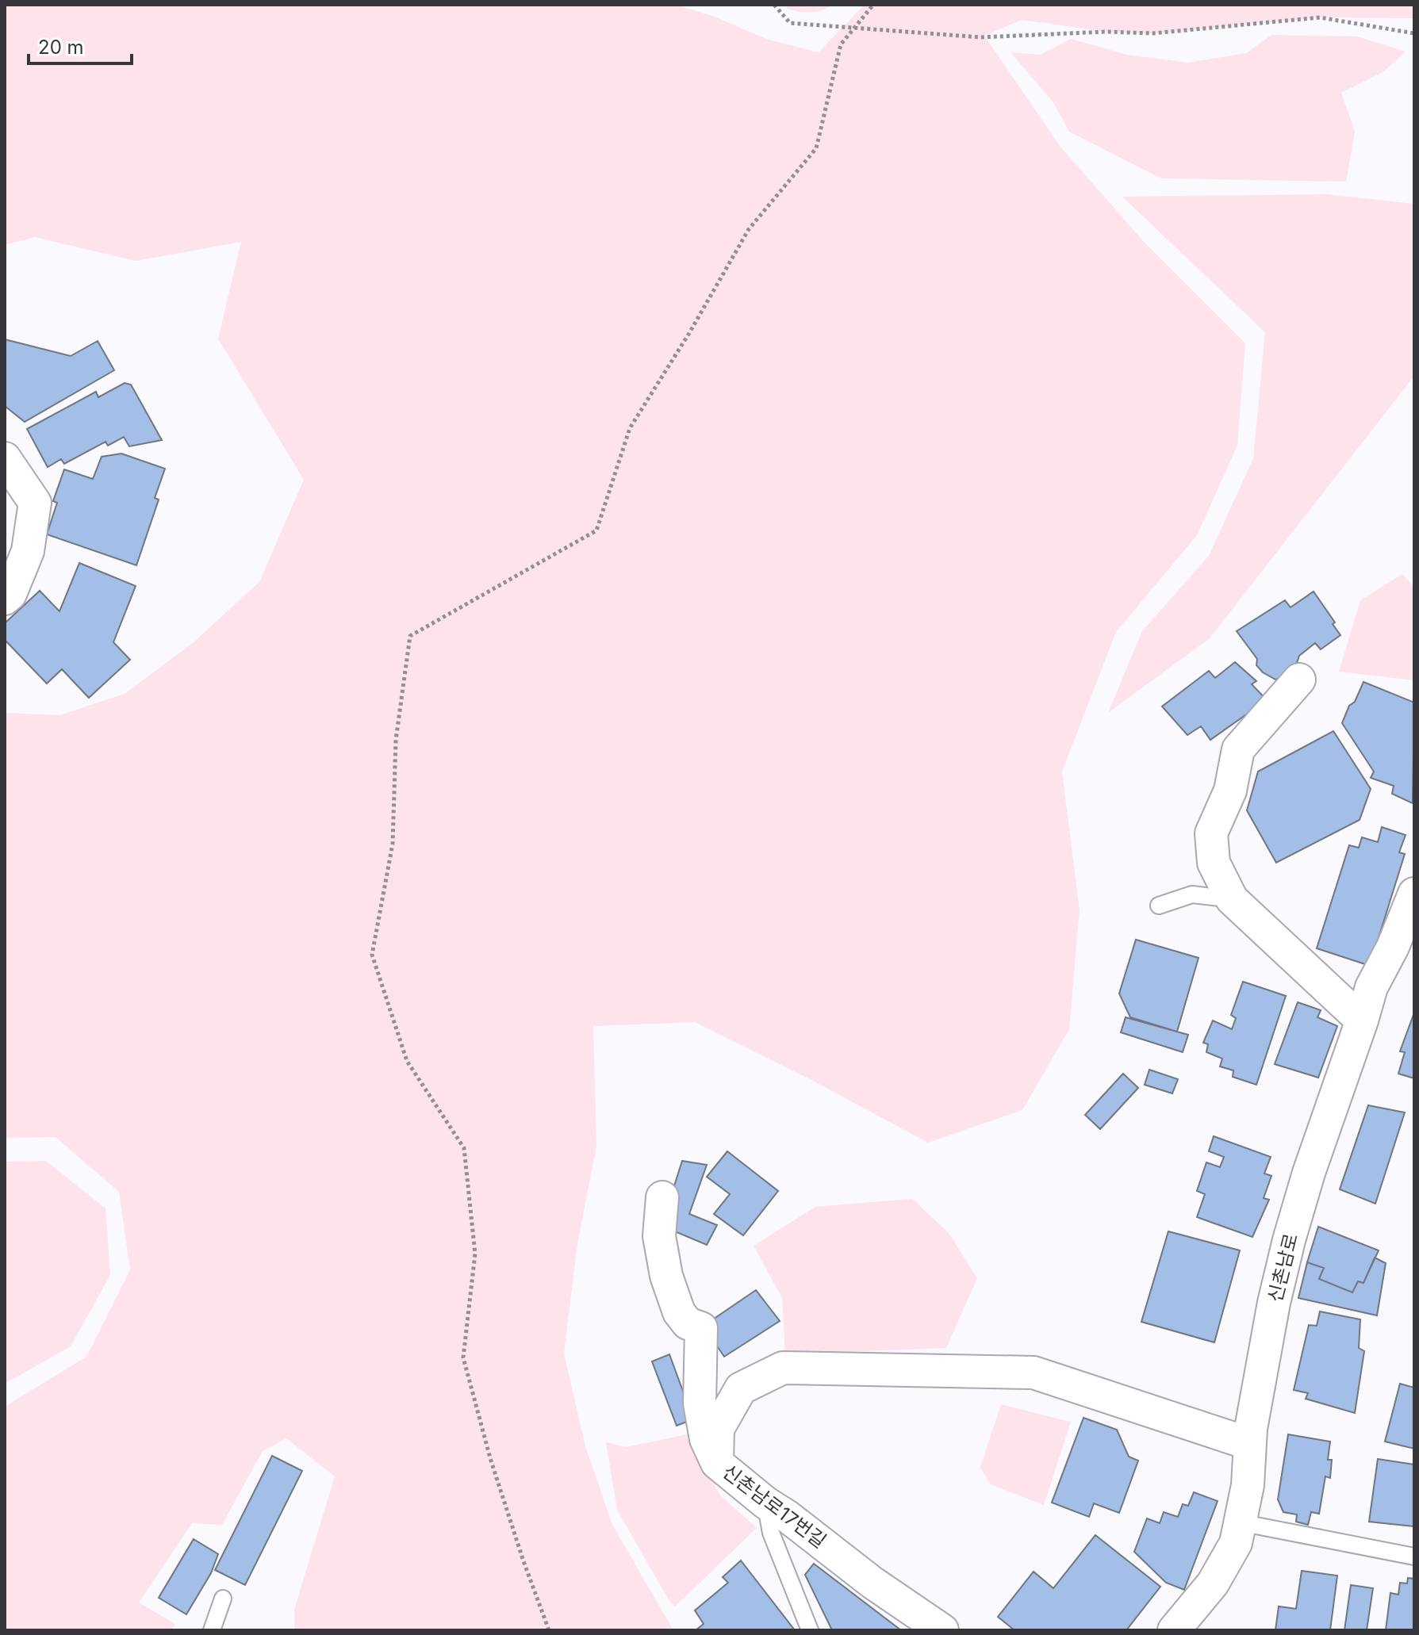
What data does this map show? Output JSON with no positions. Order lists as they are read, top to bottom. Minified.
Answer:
{"streets":{"street":["신촌남로","신촌남로17번길"]},"scale_bar":"20 m"}
